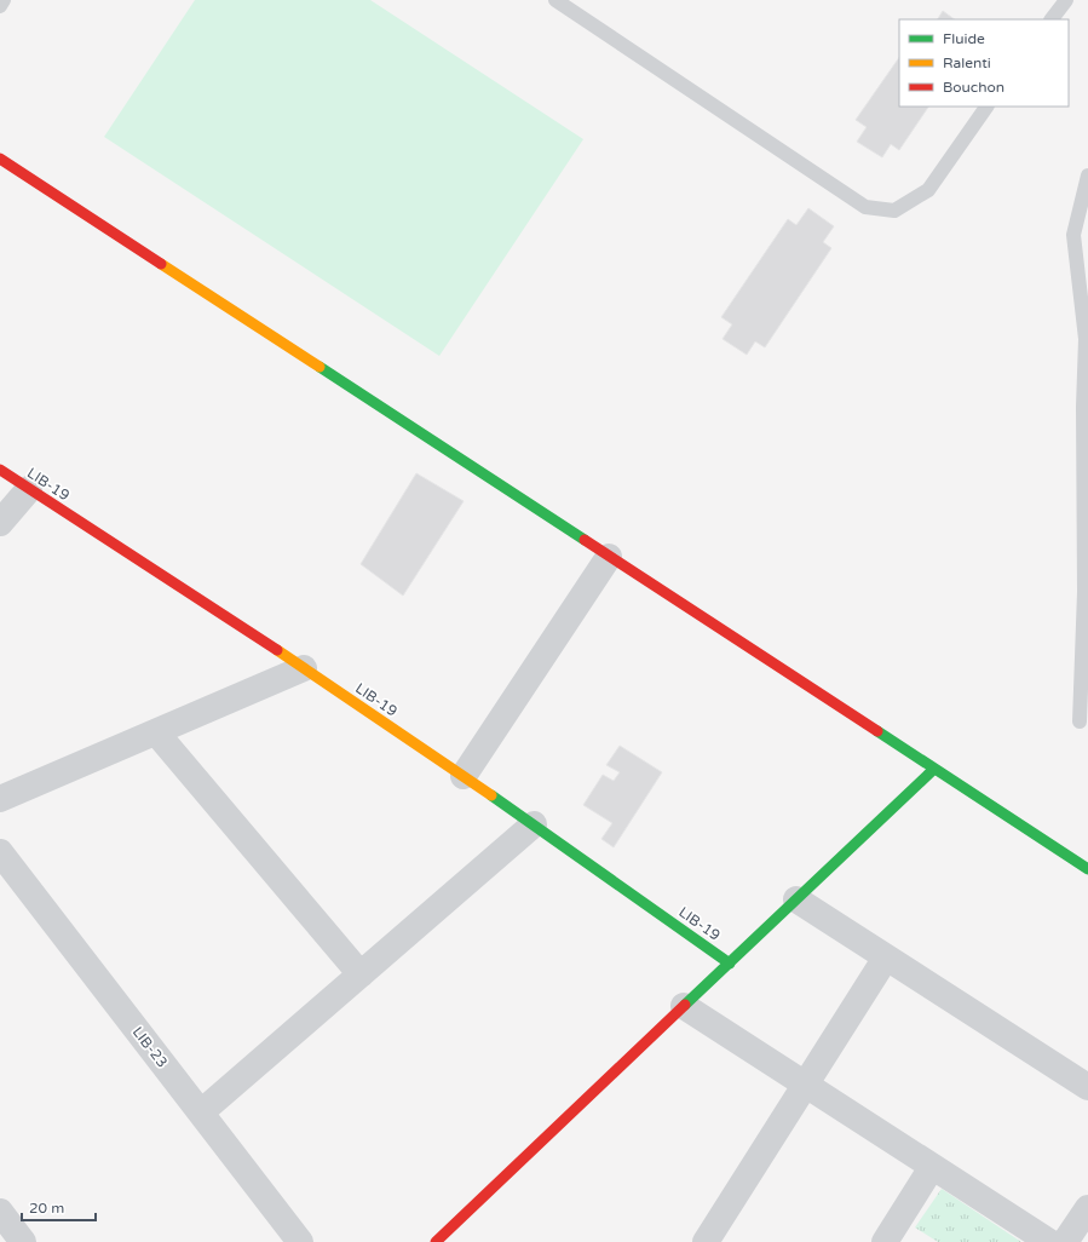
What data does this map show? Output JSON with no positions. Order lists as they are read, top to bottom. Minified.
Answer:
{"streets":{"street":["LIB-19","LIB-23"]},"legend":["Fluide","Ralenti","Bouchon"],"scale_bar":"20 m"}
